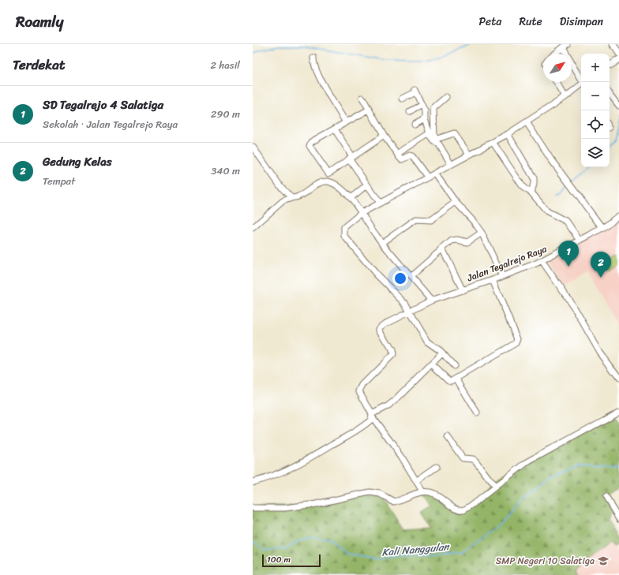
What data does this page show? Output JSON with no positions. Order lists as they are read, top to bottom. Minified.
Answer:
{"streets":{"street":["Jalan Tegalrejo Raya"]},"water":["Kali Nanggulan"],"places":{"school or university":["SMP Negeri 10 Salatiga"]},"scale_bar":"100 m","north":"top right","page":{"header":"Roamly","nav":["Peta","Rute","Disimpan"],"heading":["Terdekat","2 hasil"],"map_buttons":["+","−"],"list":[{"mark":"1","name":"SD Tegalrejo 4 Salatiga","note":"Sekolah · Jalan Tegalrejo Raya","value":"290 m"},{"mark":"2","name":"Gedung Kelas","note":"Tempat","value":"340 m"}],"pins":["1","2"],"scale":"100 m"}}
